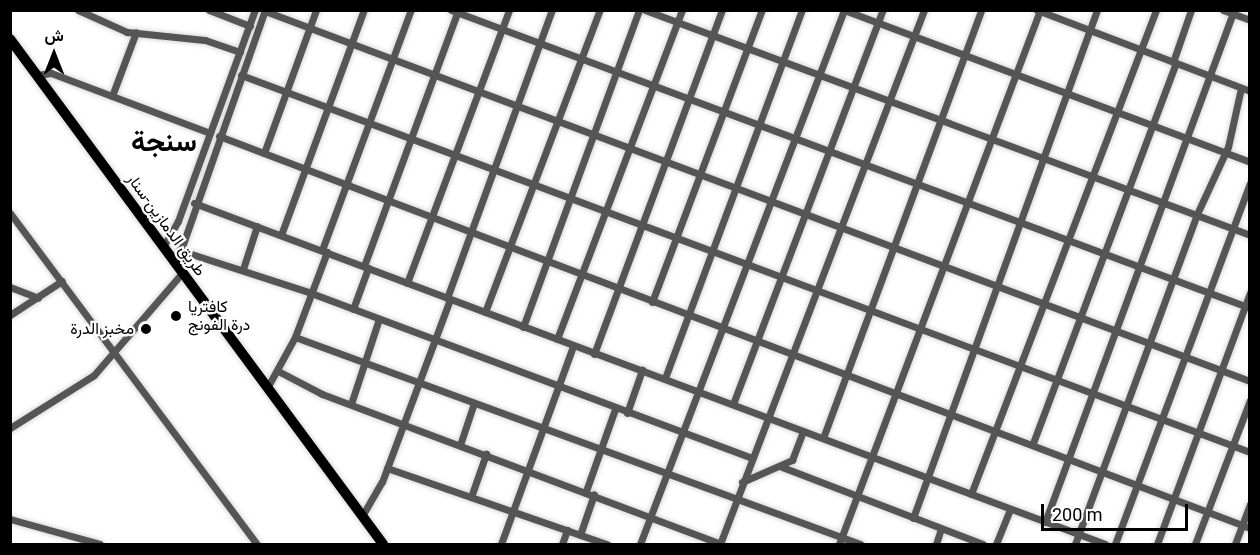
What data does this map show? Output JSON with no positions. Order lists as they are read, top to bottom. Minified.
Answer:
{"streets":{"highway":["طريق الدمازين-سنار"]},"districts":["سنجة"],"places":["كافتريا درة الفونج","مخبز الدرة"],"scale_bar":"200 m","north":"top"}
